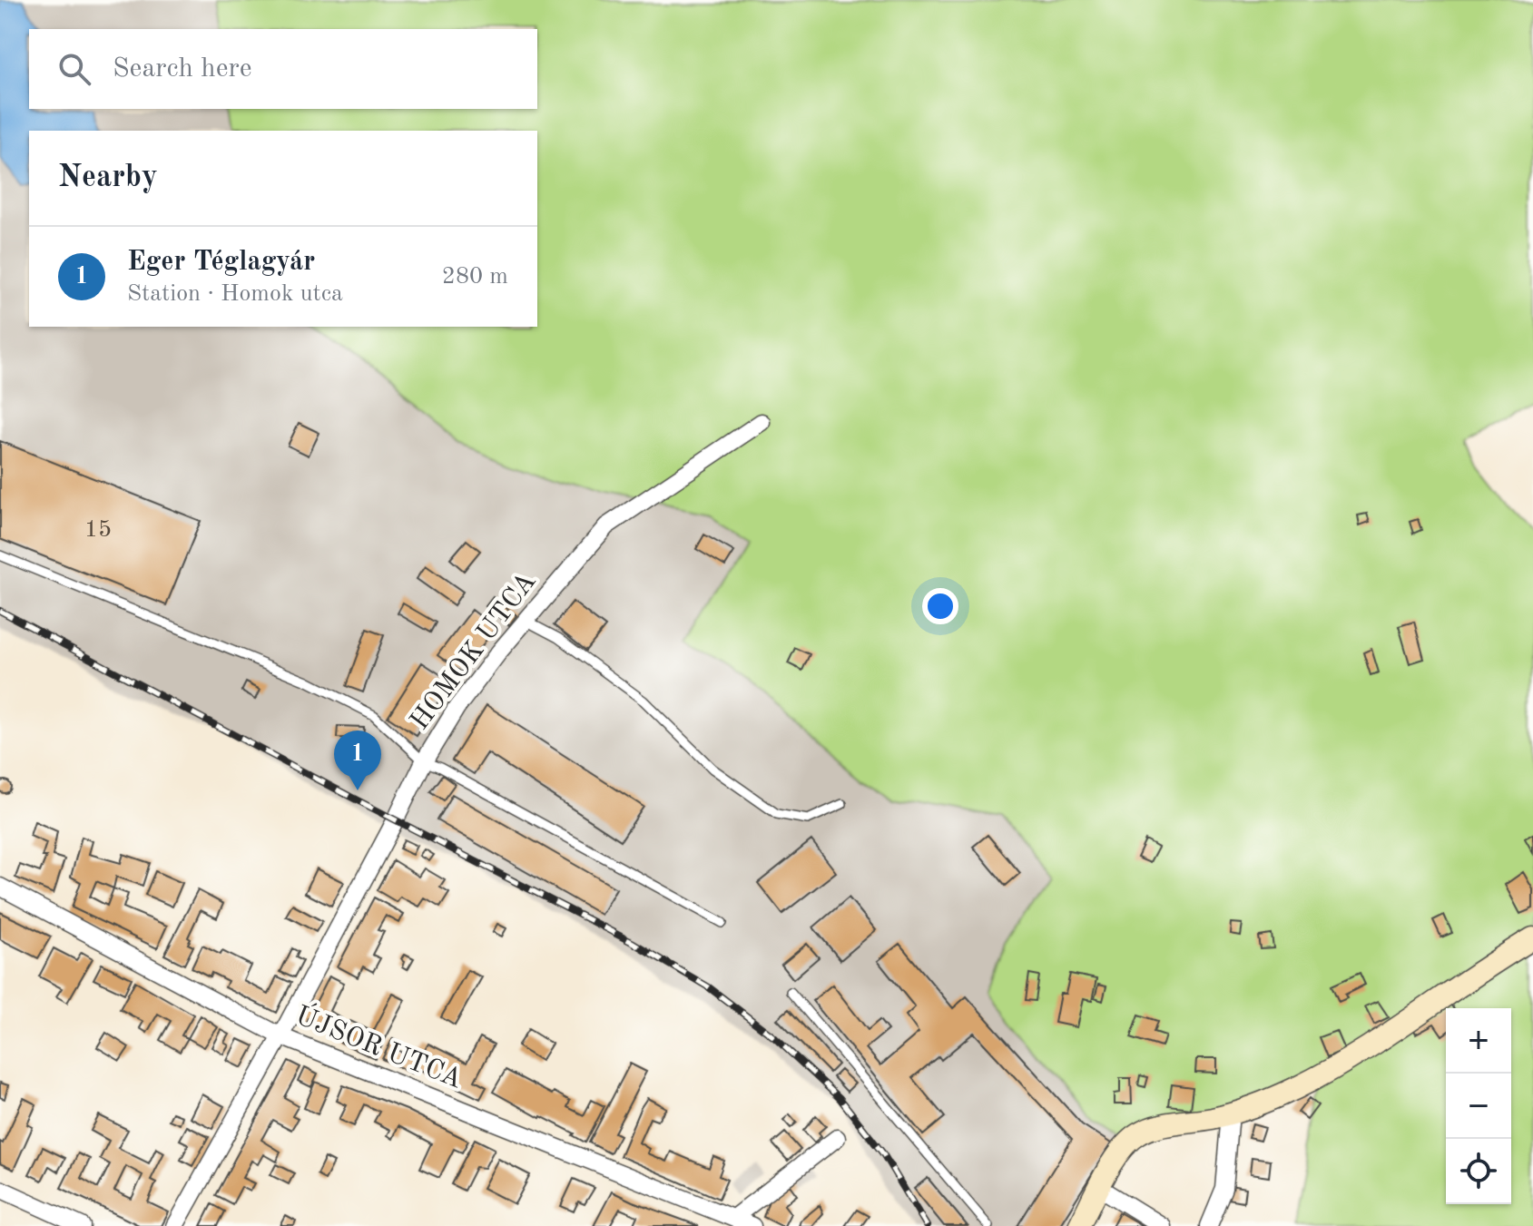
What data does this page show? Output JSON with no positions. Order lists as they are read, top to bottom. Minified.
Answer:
{"streets":{"street":["HOMOK UTCA","ÚJSOR UTCA"]},"crossings":[["HOMOK UTCA","ÚJSOR UTCA"]],"house_numbers":["15"],"page":{"search":"Search here","heading":"Nearby","list":[{"mark":"1","name":"Eger Téglagyár","note":"Station · Homok utca","value":"280 m"}],"pins":"1","map_buttons":["+","−"]}}
